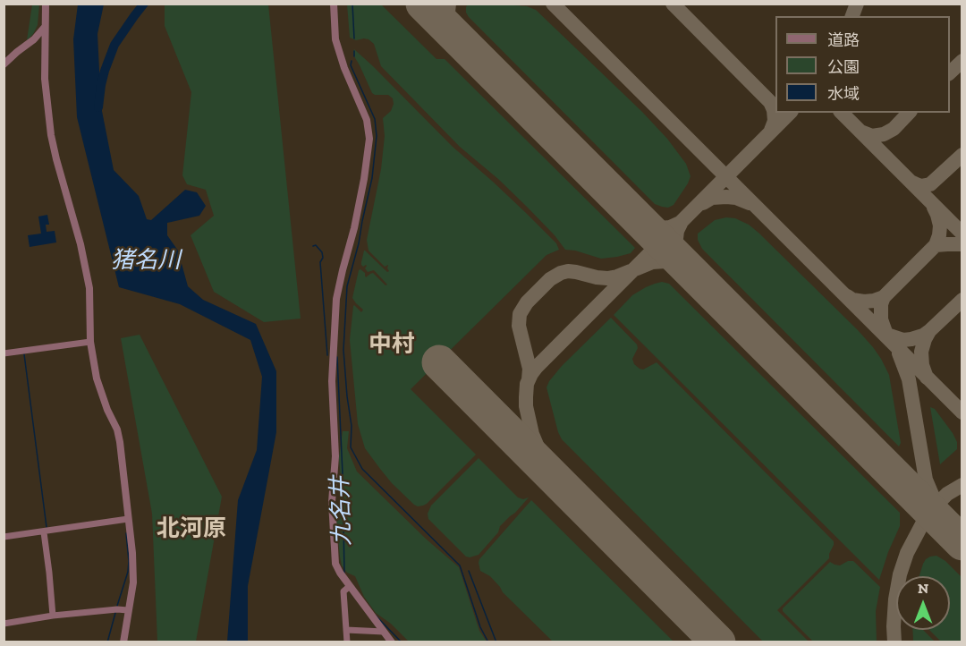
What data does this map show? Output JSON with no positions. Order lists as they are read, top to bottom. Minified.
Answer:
{"districts":["中村","北河原"],"water":["猪名川","九名井"],"legend":["道路","公園","水域"],"north":"top"}
